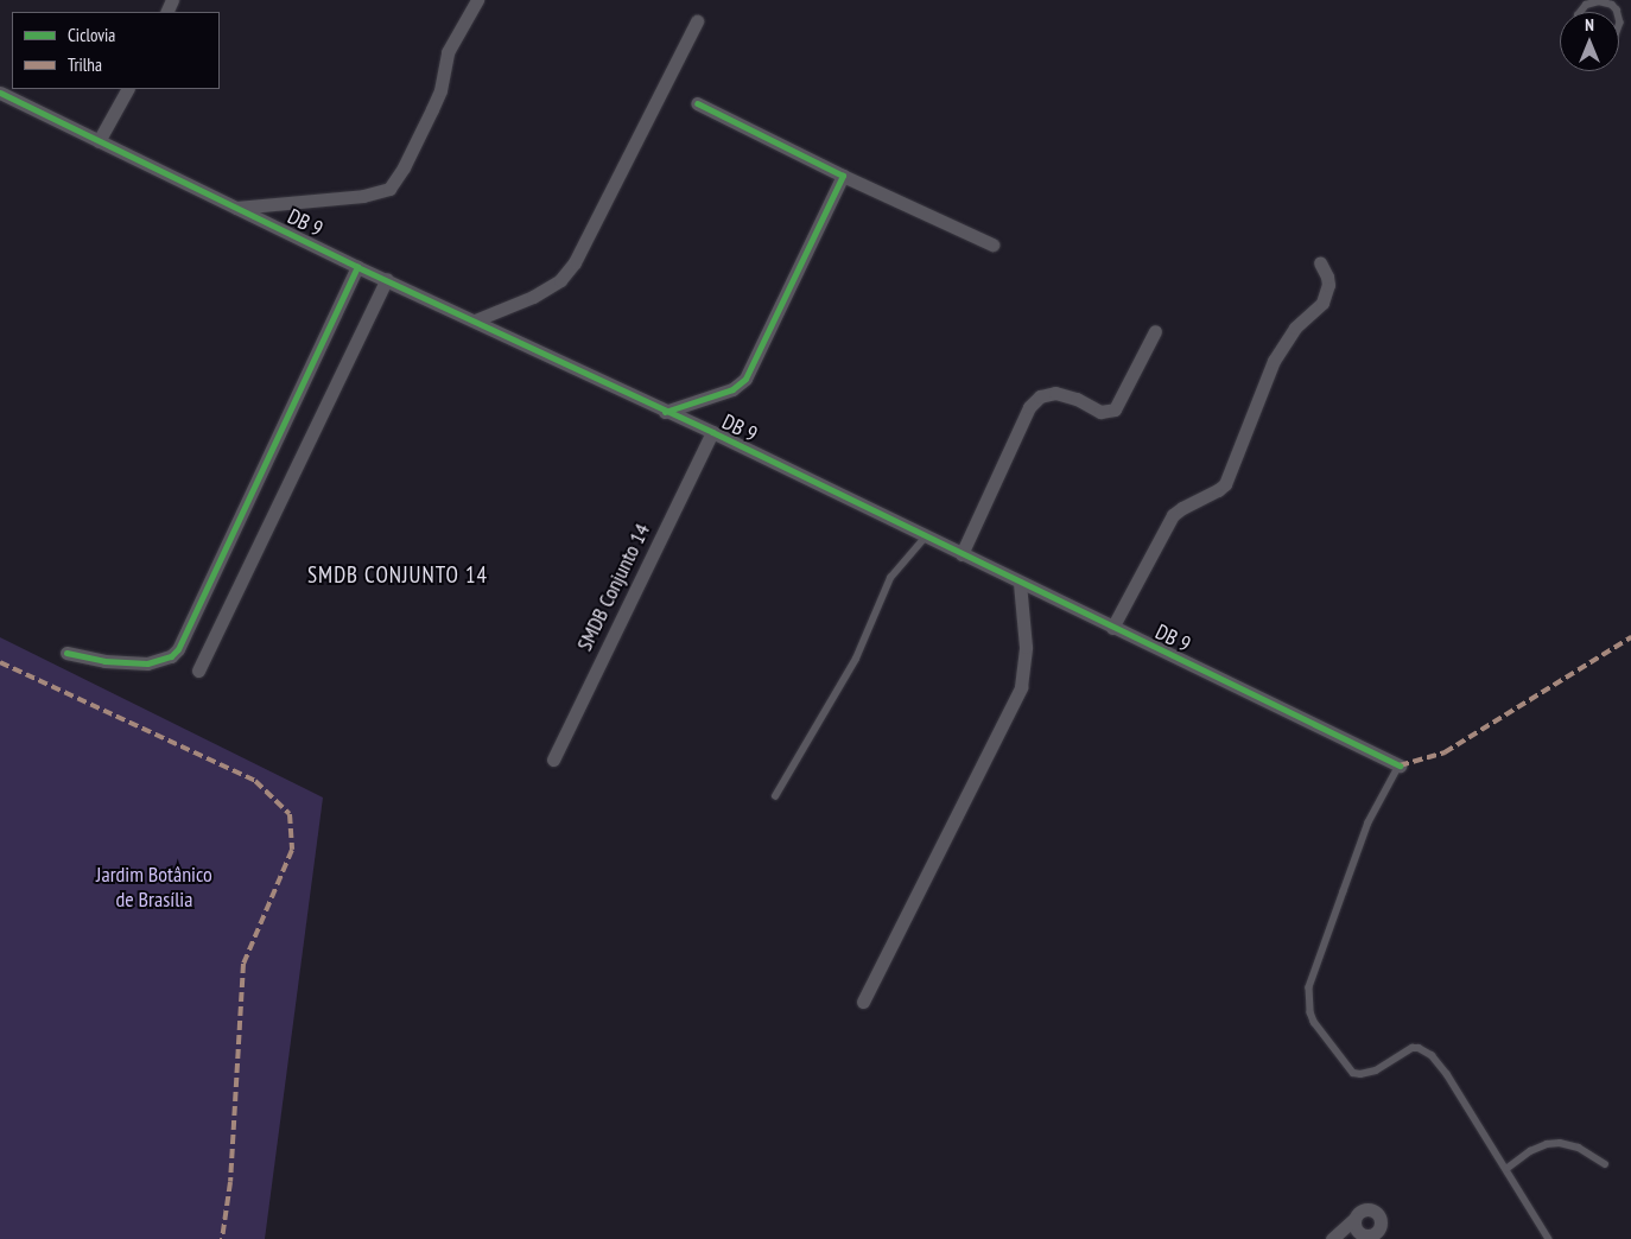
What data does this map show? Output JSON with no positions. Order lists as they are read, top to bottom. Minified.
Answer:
{"streets":{"street":["DB 9","SMDB Conjunto 14"]},"crossings":[["DB 9","SMDB Conjunto 14"]],"districts":["SMDB CONJUNTO 14"],"parks":["Jardim Botânico de Brasília"],"legend":["Ciclovia","Trilha"],"north":"top"}
